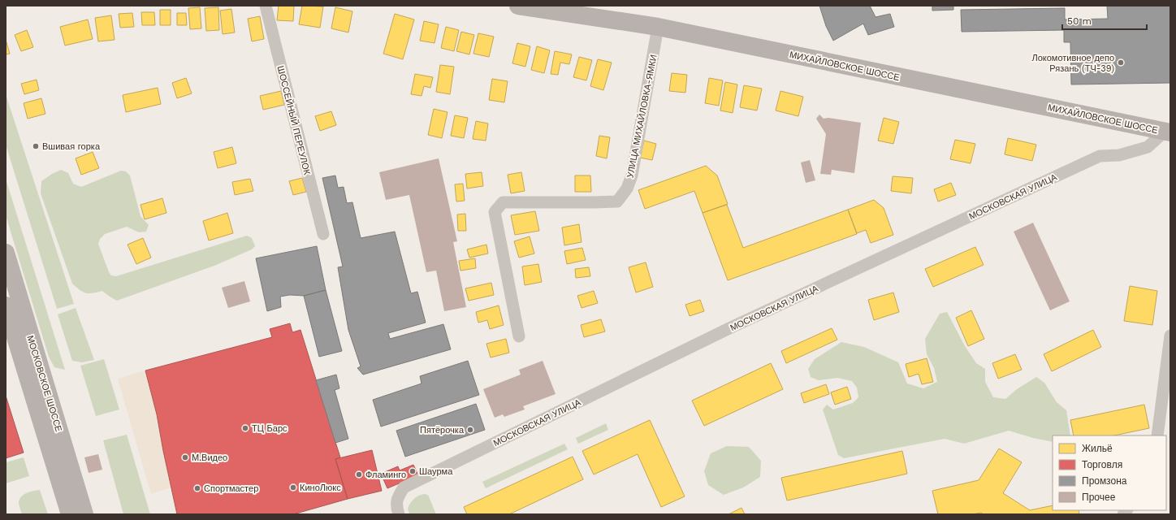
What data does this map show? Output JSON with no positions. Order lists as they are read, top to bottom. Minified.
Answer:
{"streets":{"main road":["МИХАЙЛОВСКОЕ ШОССЕ","МОСКОВСКОЕ ШОССЕ"],"street":["УЛИЦА МИХАЙЛОВКА-ЯМКИ","ШОССЕЙНЫЙ ПЕРЕУЛОК","МОСКОВСКАЯ УЛИЦА"]},"crossings":[["МИХАЙЛОВСКОЕ ШОССЕ","УЛИЦА МИХАЙЛОВКА-ЯМКИ"],["МИХАЙЛОВСКОЕ ШОССЕ","МОСКОВСКАЯ УЛИЦА"]],"places":["Локомотивное депо Рязань (ТЧ-39)","Вшивая горка","ТЦ Барс","Пятёрочка","М.Видео","Шаурма","Фламинго","КиноЛюкс","Спортмастер"],"legend":["Жильё","Торговля","Промзона","Прочее"],"scale_bar":"50 m"}
